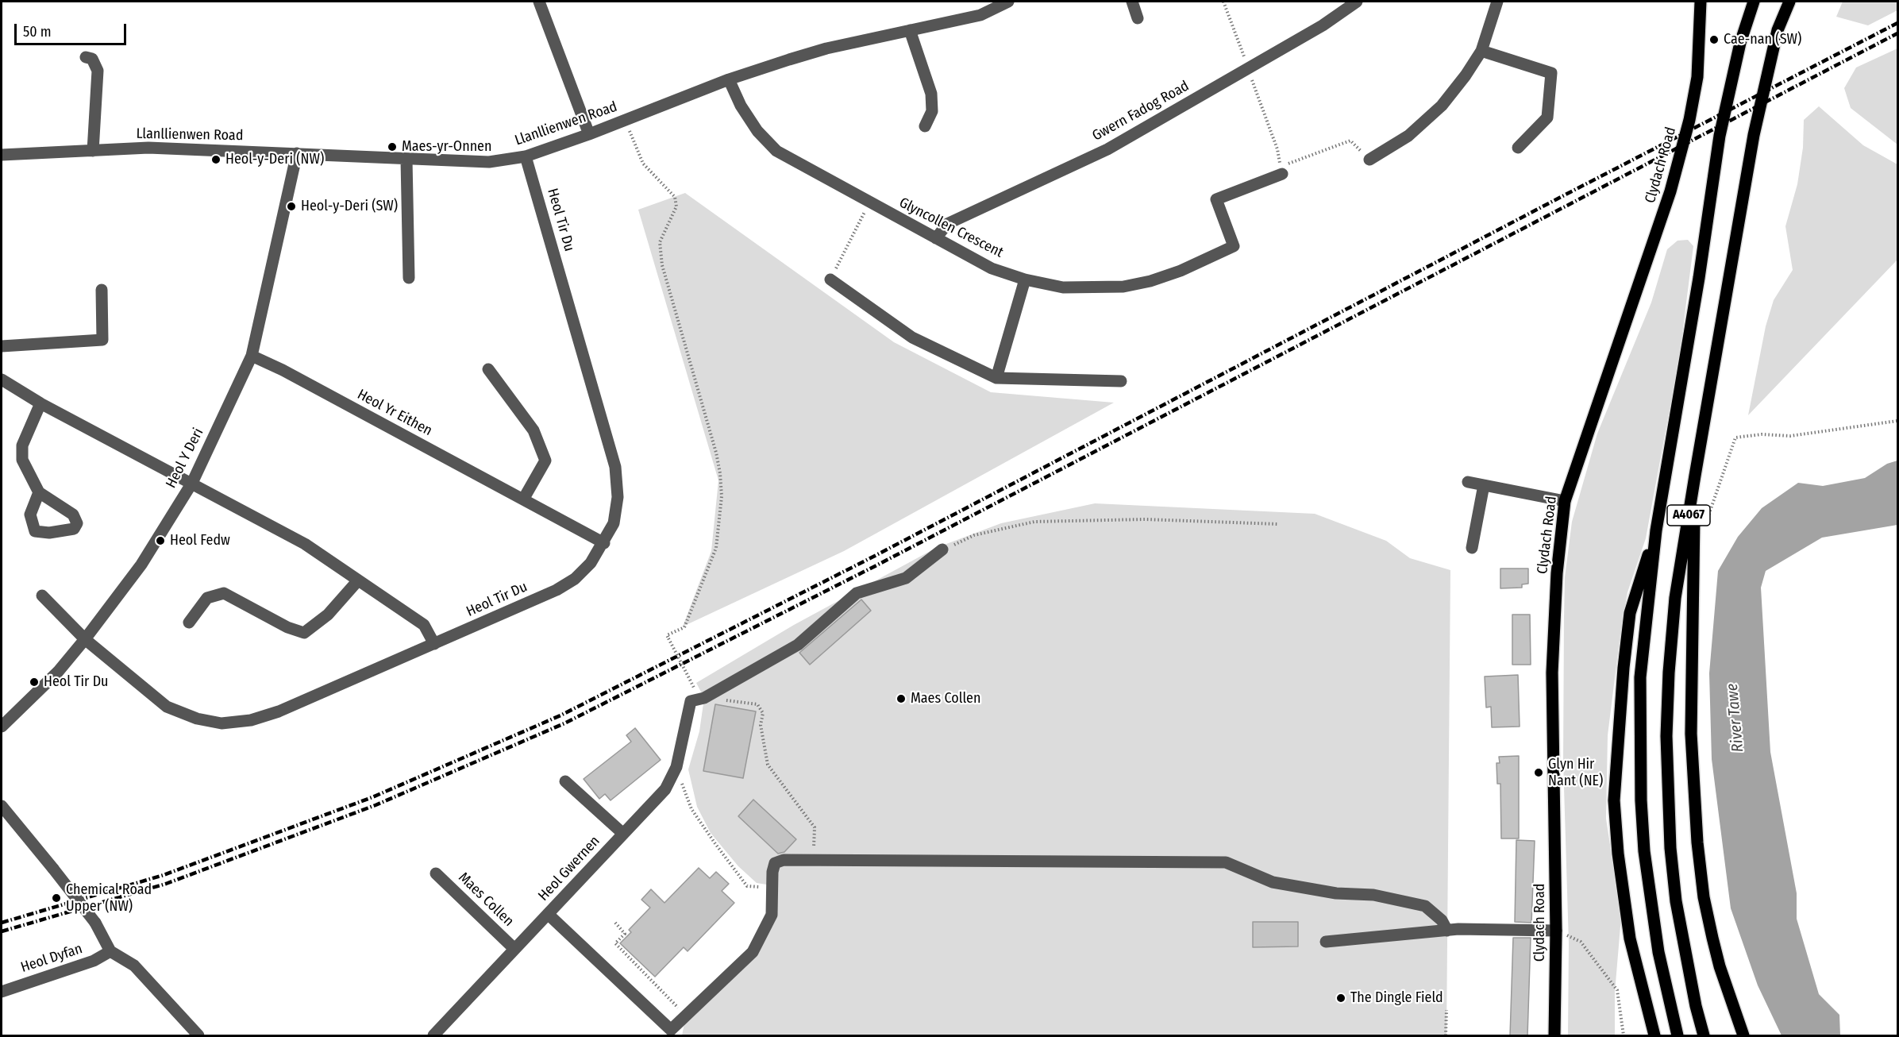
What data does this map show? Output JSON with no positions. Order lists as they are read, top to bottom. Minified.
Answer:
{"streets":{"main road":["Clydach Road","A4067"],"street":["Gwern Fadog Road","Llanllienwen Road","Heol Tir Du","Glyncollen Crescent","Heol Yr Eithen","Heol Y Deri","Heol Gwernen","Maes Collen","Heol Dyfan"]},"crossings":[["Gwern Fadog Road","Glyncollen Crescent"],["Llanllienwen Road","Heol Tir Du"],["Llanllienwen Road","Glyncollen Crescent"],["Llanllienwen Road","Heol Y Deri"],["Heol Tir Du","Heol Yr Eithen"],["Heol Tir Du","Heol Y Deri"],["Heol Yr Eithen","Heol Y Deri"],["Heol Gwernen","Maes Collen"]],"water":["River Tawe"],"places":["Cae-nan (SW)","Maes-yr-Onnen","Heol-y-Deri (NW)","Heol-y-Deri (SW)","Heol Fedw","Heol Tir Du","Maes Collen","Glyn Hir Nant (NE)","Chemical Road Upper (NW)","The Dingle Field"],"scale_bar":"50 m"}
